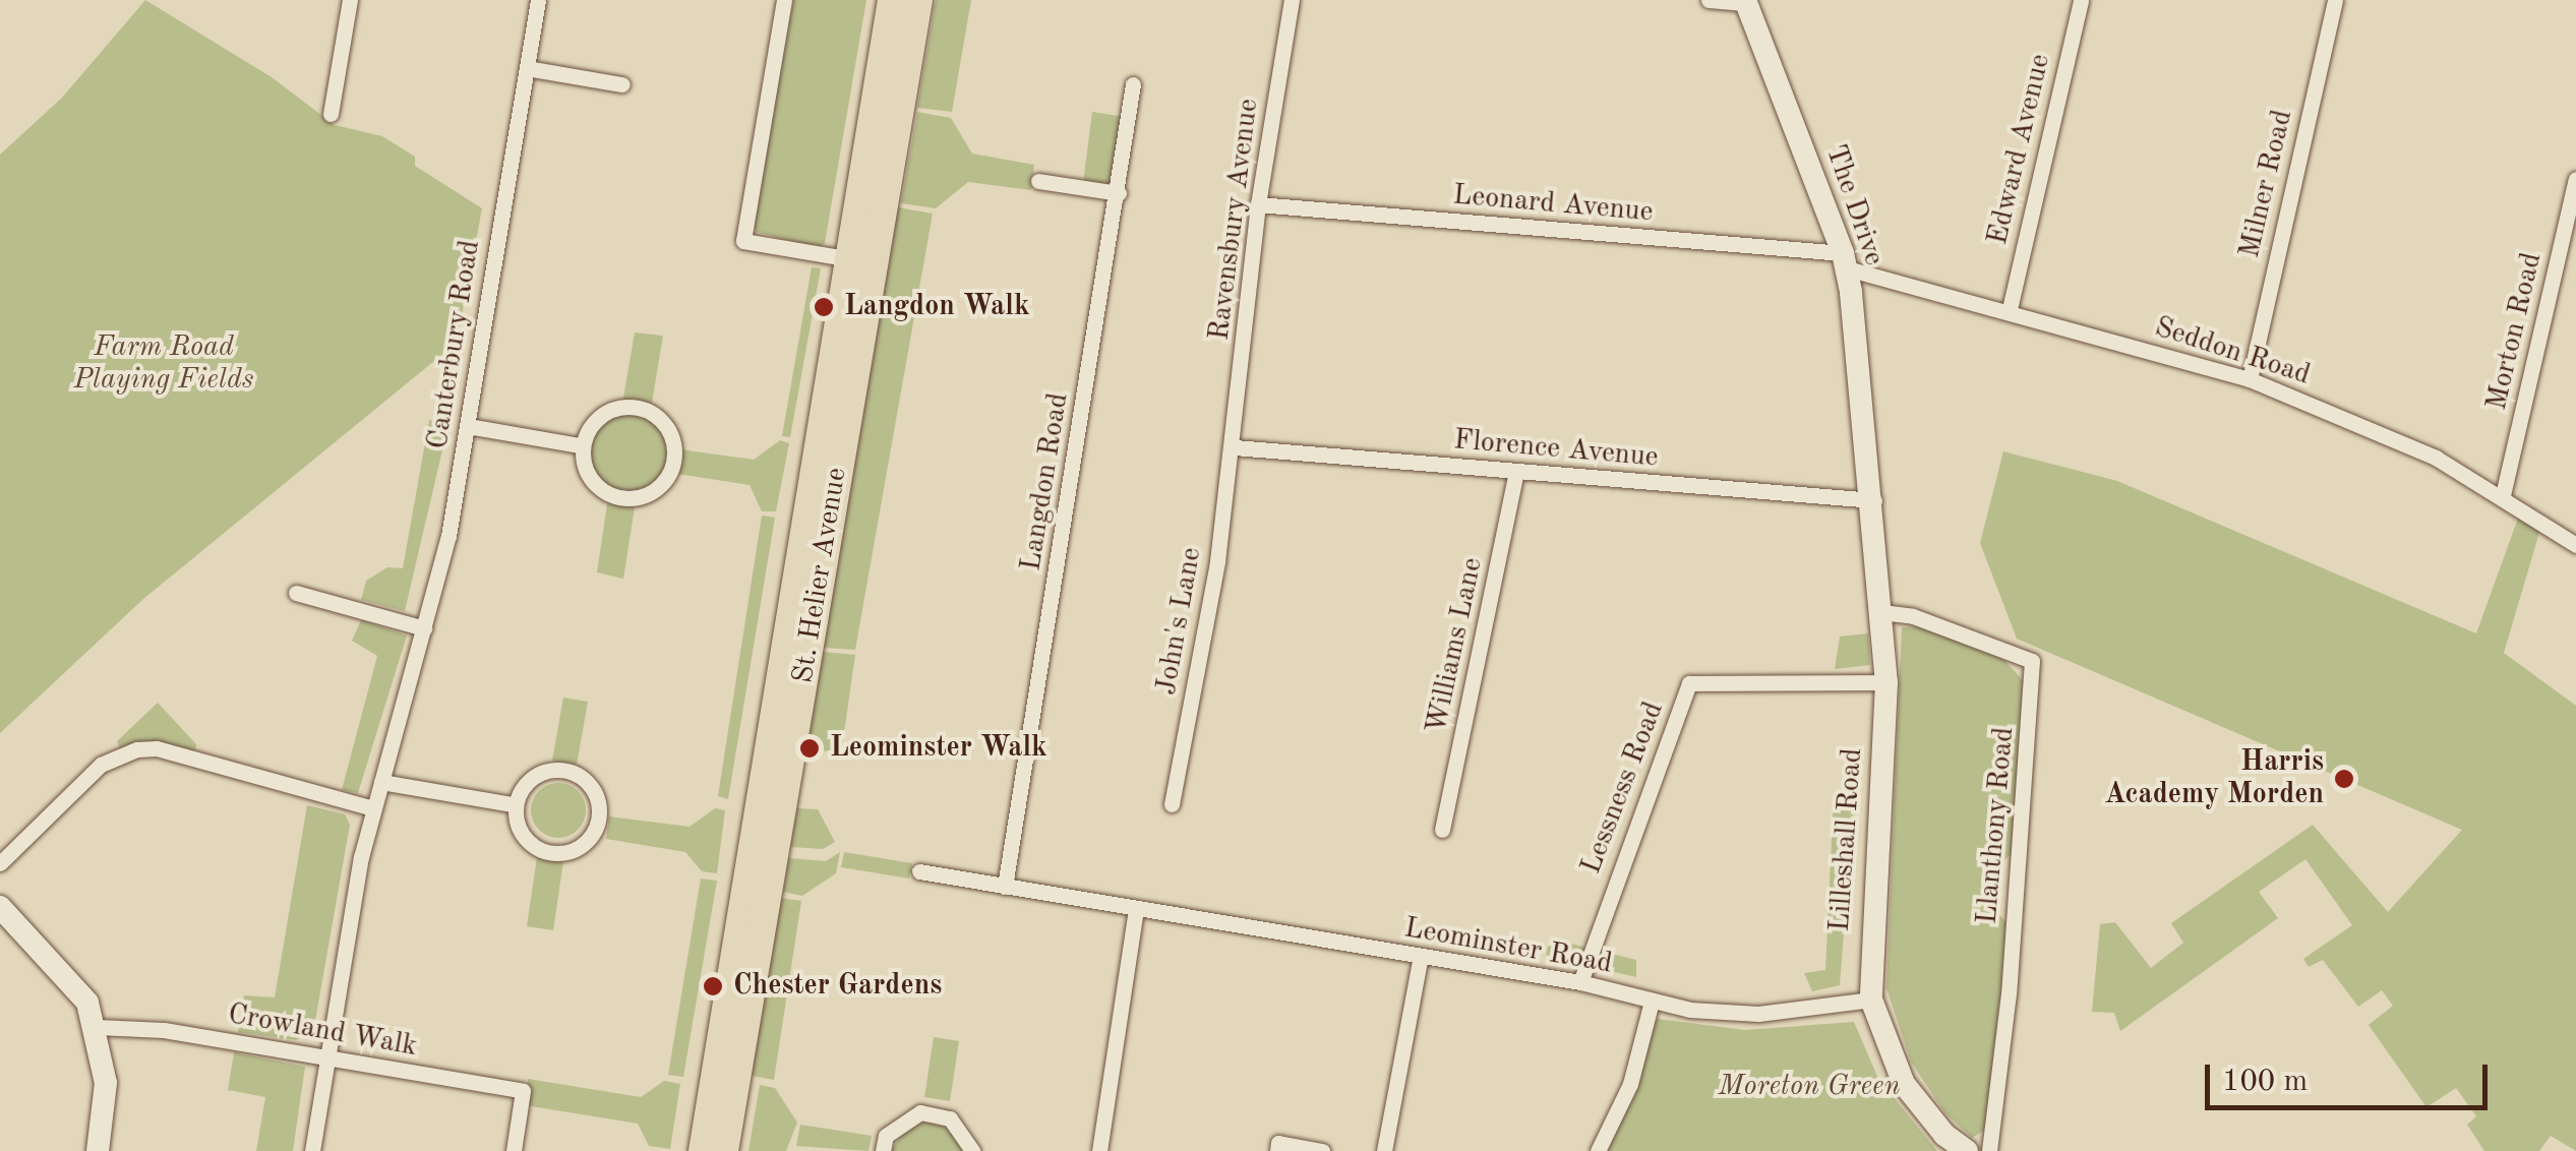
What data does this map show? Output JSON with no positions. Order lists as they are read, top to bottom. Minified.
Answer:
{"streets":{"highway":["St. Helier Avenue"],"street":["Edward Avenue","Milner Road","Leonard Avenue","The Drive","Ravensbury Avenue","Morton Road","Canterbury Road","Seddon Road","Florence Avenue","Langdon Road","John's Lane","Williams Lane","Lessness Road","Llanthony Road","Lilleshall Road","Leominster Road","Crowland Walk"]},"crossings":[["Edward Avenue","Seddon Road"],["Milner Road","Seddon Road"],["Leonard Avenue","The Drive"],["Leonard Avenue","Ravensbury Avenue"],["Leonard Avenue","Seddon Road"],["The Drive","Seddon Road"],["The Drive","Florence Avenue"],["The Drive","Lilleshall Road"],["Ravensbury Avenue","Florence Avenue"],["Ravensbury Avenue","John's Lane"],["Morton Road","Seddon Road"],["Canterbury Road","Crowland Walk"],["Florence Avenue","John's Lane"],["Florence Avenue","Williams Lane"],["Florence Avenue","Lilleshall Road"],["Lessness Road","Lilleshall Road"],["Lessness Road","Leominster Road"],["Llanthony Road","Lilleshall Road"],["Lilleshall Road","Leominster Road"]],"parks":["Farm Road Playing Fields","Moreton Green"],"places":["Langdon Walk","Leominster Walk","Harris Academy Morden","Chester Gardens"],"scale_bar":"100 m"}
